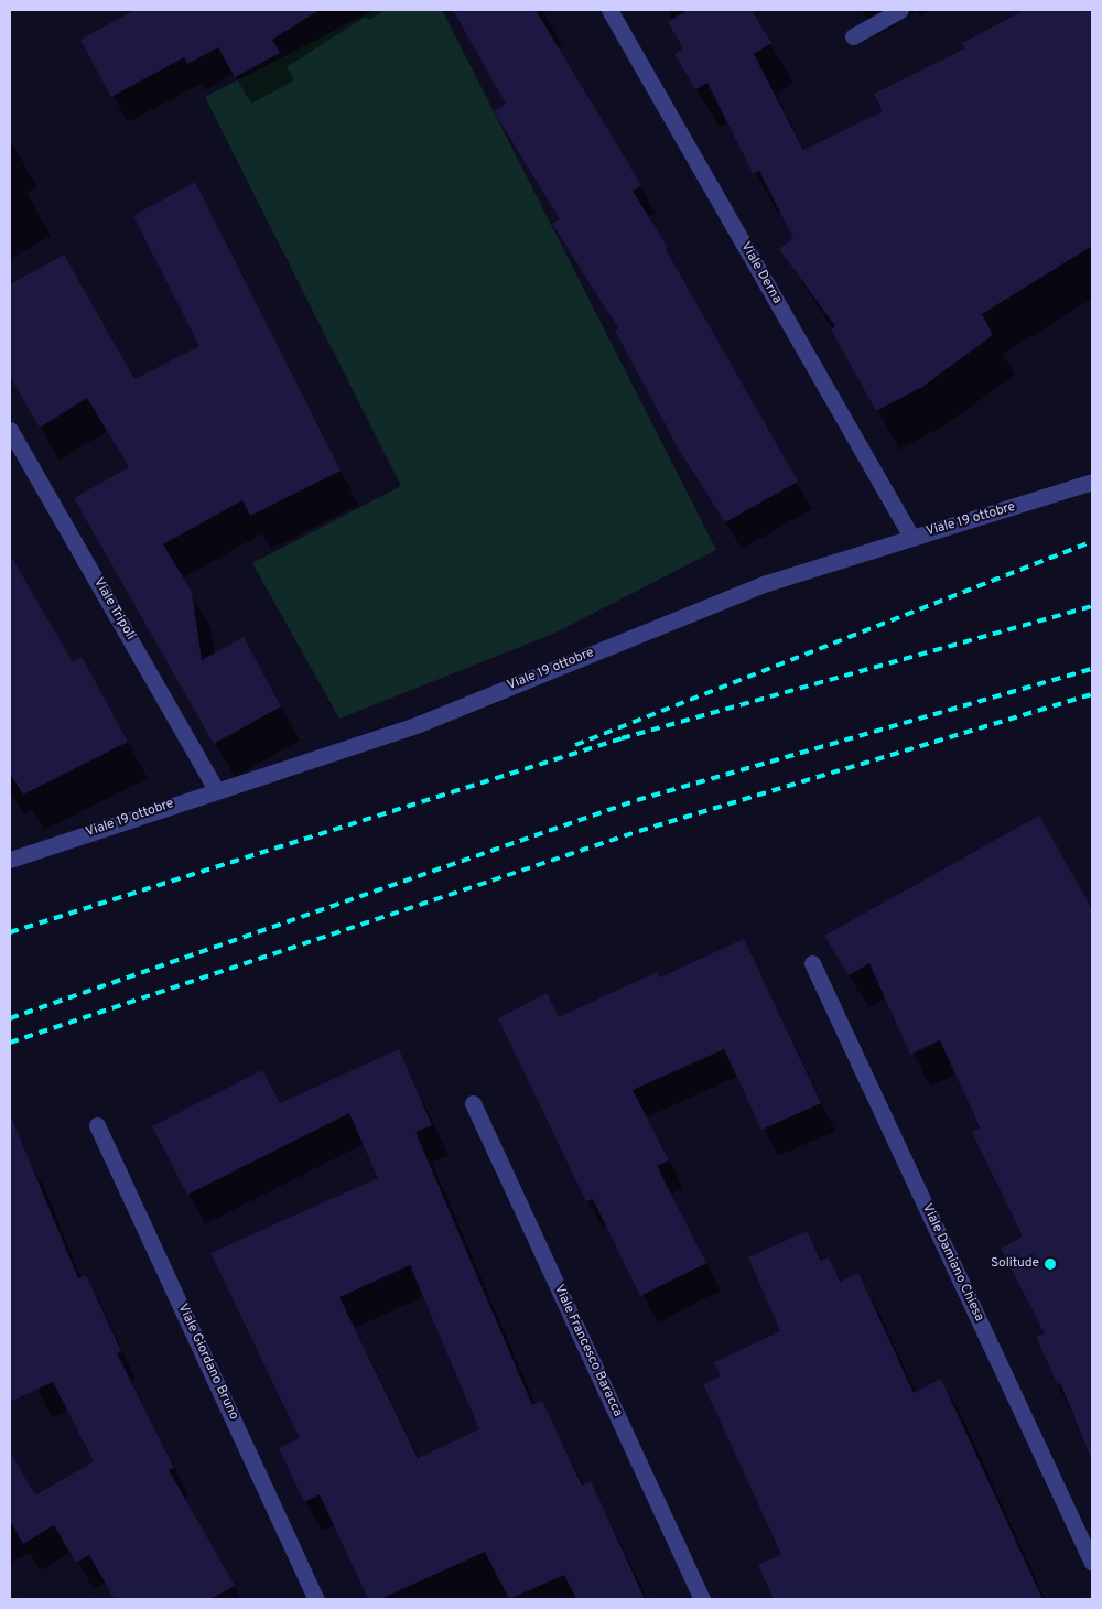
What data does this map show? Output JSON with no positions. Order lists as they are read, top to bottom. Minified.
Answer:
{"streets":{"street":["Viale Derna","Viale 19 ottobre","Viale Tripoli","Viale Damiano Chiesa","Viale Francesco Baracca","Viale Giordano Bruno"]},"crossings":[["Viale Derna","Viale 19 ottobre"],["Viale 19 ottobre","Viale Tripoli"]],"places":["Solitude"]}
